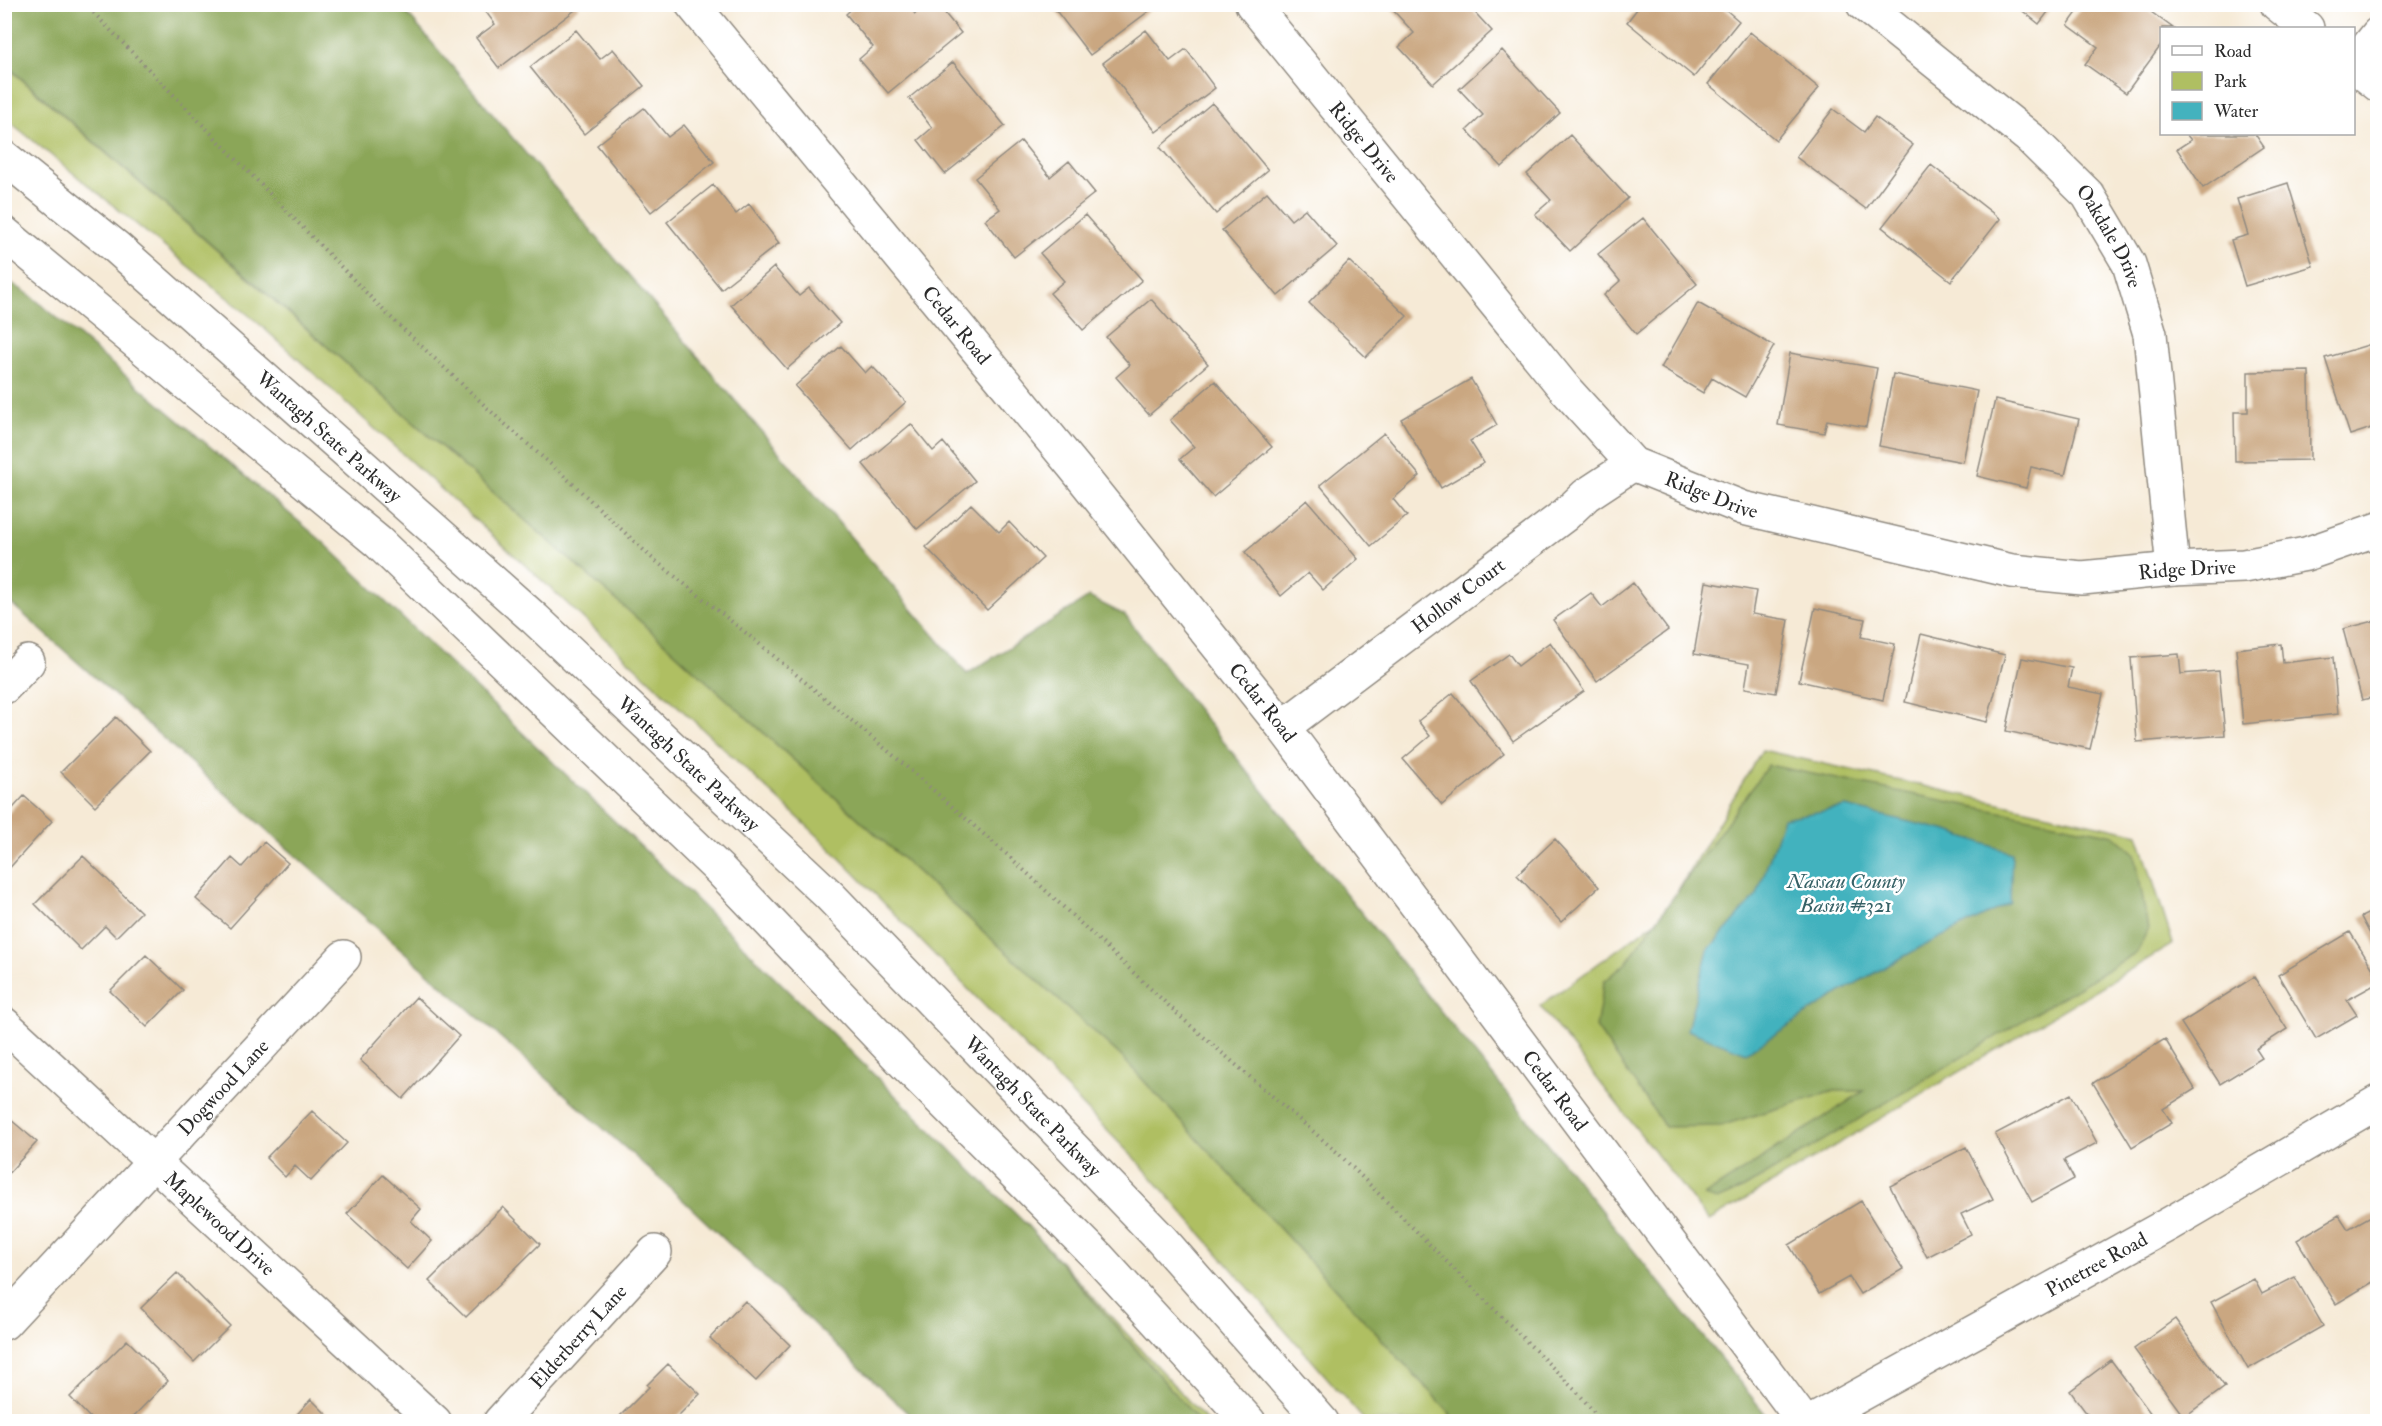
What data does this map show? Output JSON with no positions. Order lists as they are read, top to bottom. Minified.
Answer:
{"streets":{"main road":["Ridge Drive","Oakdale Drive","Cedar Road","Wantagh State Parkway","Hollow Court","Dogwood Lane","Maplewood Drive","Pinetree Road","Elderberry Lane"]},"crossings":[["Ridge Drive","Oakdale Drive"],["Ridge Drive","Hollow Court"],["Cedar Road","Hollow Court"],["Dogwood Lane","Maplewood Drive"]],"water":["Nassau County Basin #321"],"legend":["Road","Park","Water"]}
